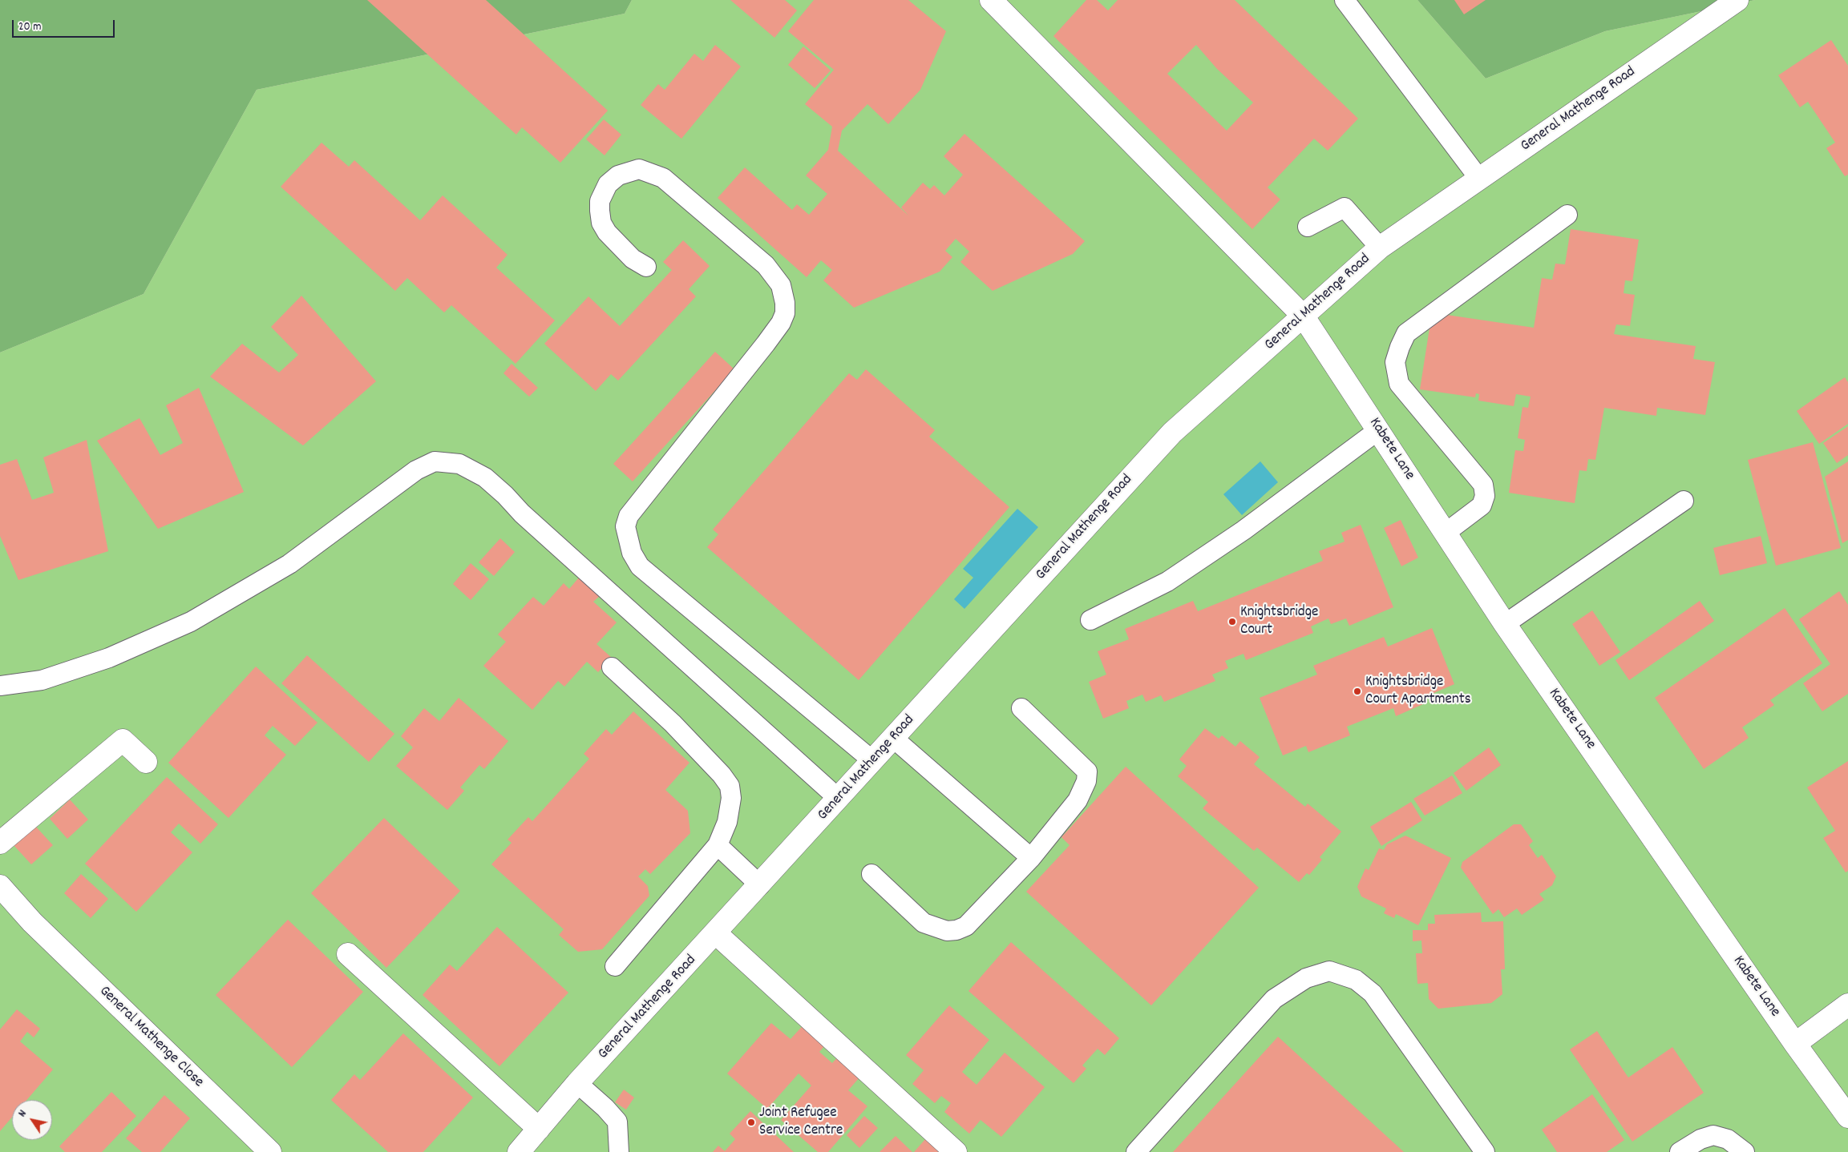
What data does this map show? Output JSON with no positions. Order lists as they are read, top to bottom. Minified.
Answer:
{"streets":{"street":["General Mathenge Road","Kabete Lane","General Mathenge Close"]},"crossings":[["General Mathenge Road","Kabete Lane"]],"places":["Knightsbridge Court","Knightsbridge Court Apartments","Joint Refugee Service Centre"],"scale_bar":"20 m","north":"top left"}
